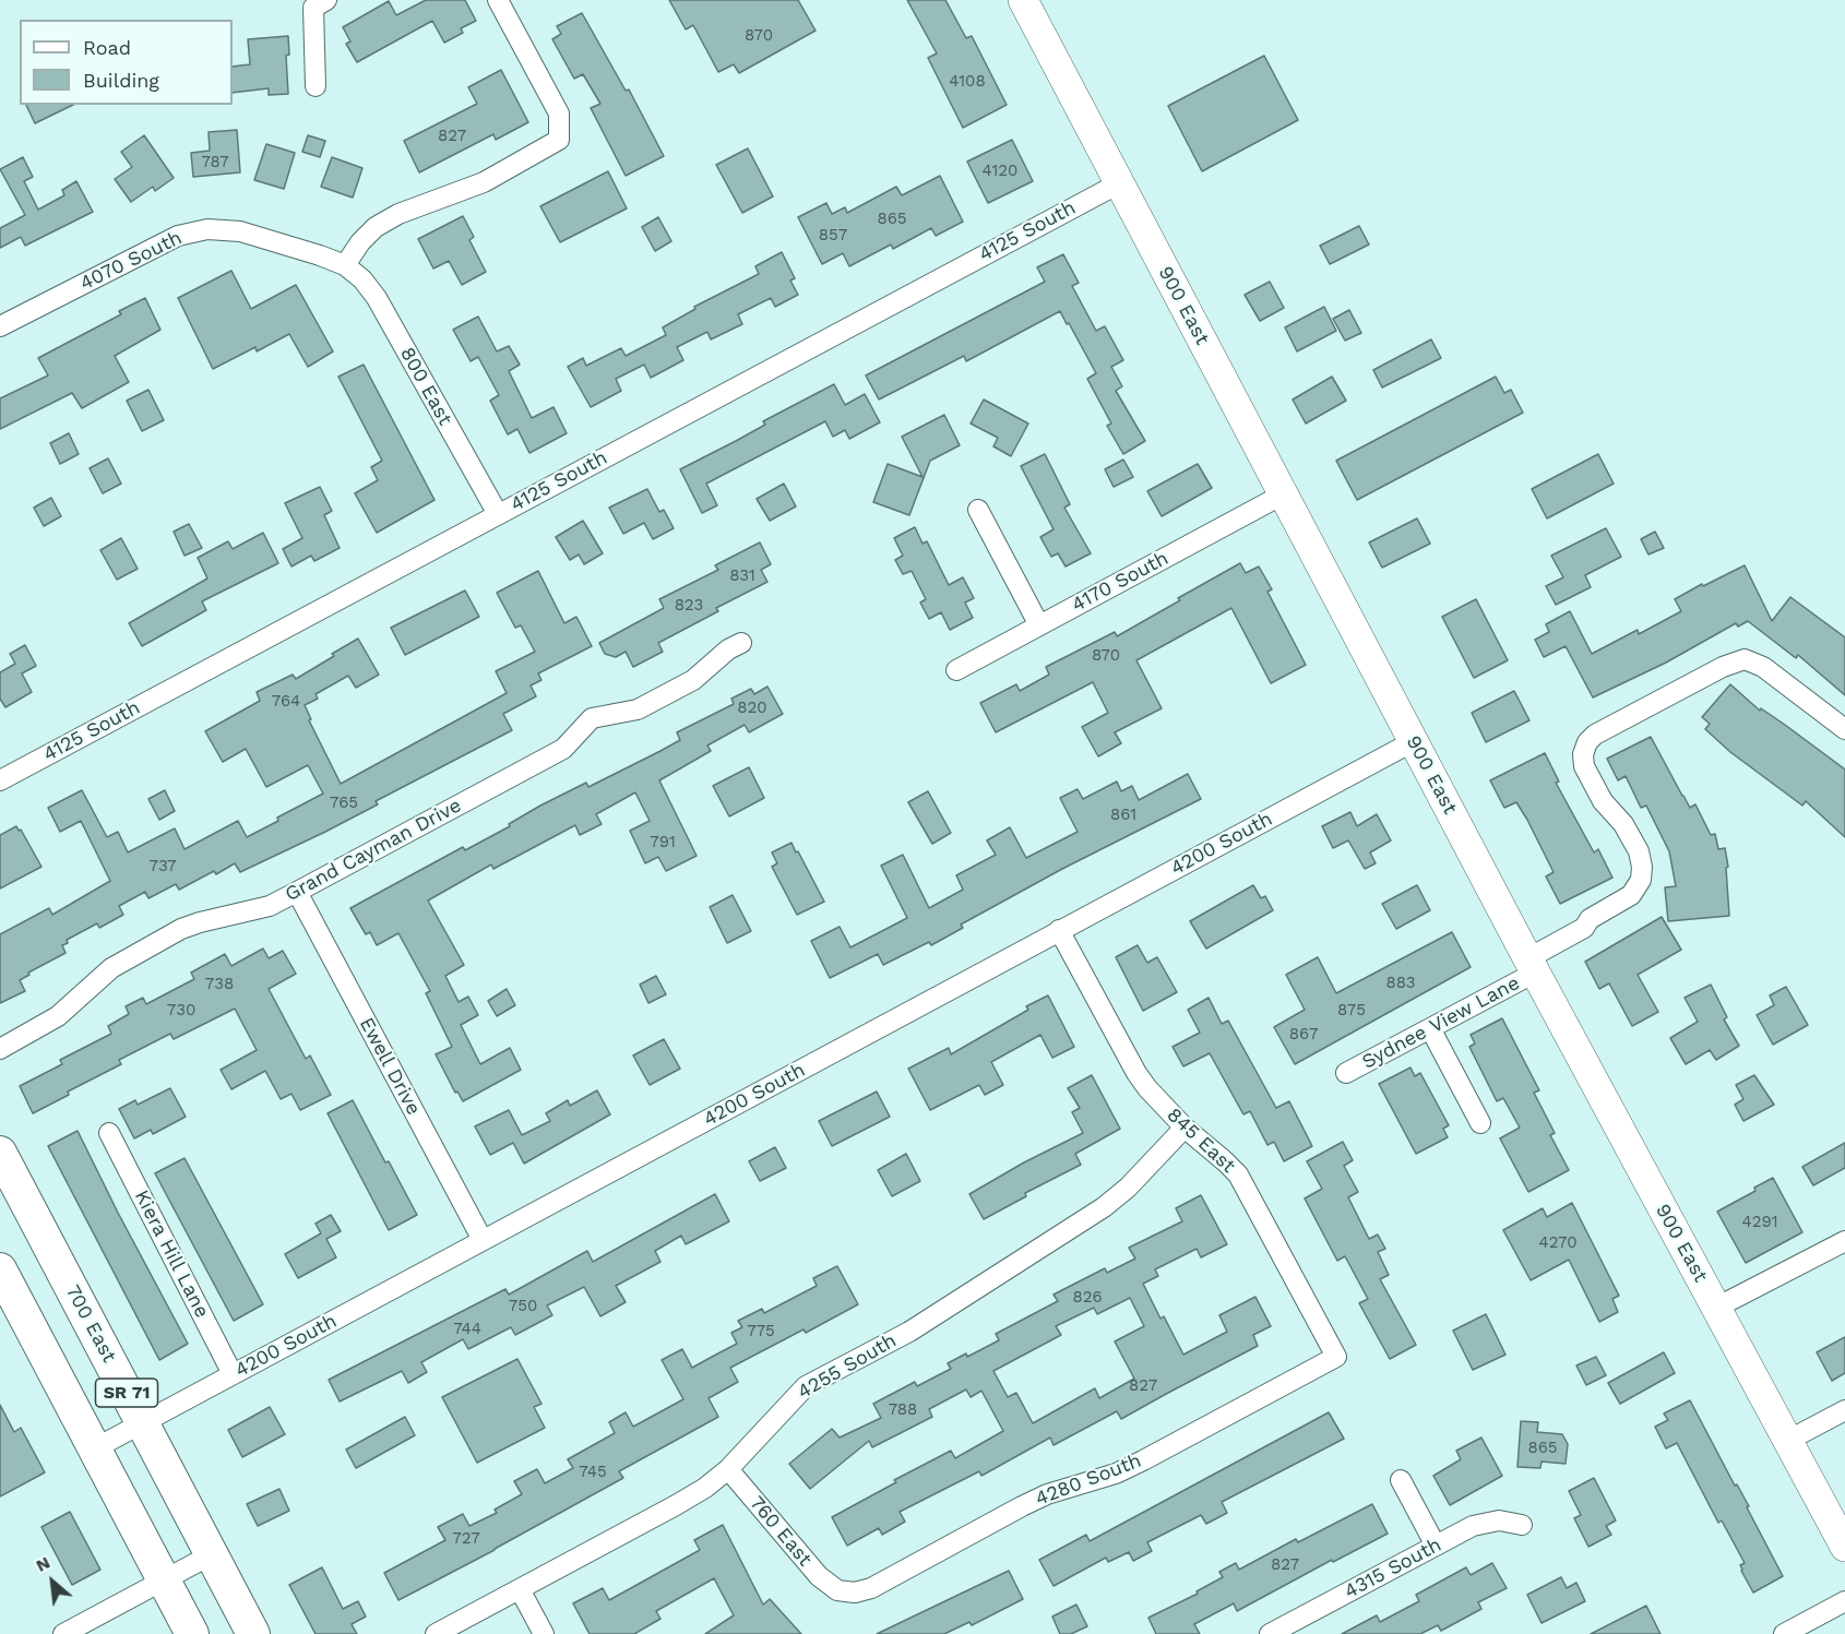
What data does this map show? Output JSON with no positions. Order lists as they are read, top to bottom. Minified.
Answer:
{"streets":{"main road":["900 East","700 East","SR 71"],"street":["4125 South","4070 South","800 East","4170 South","4200 South","Grand Cayman Drive","Sydnee View Lane","Ewell Drive","845 East","Kiera Hill Lane","4255 South","4280 South","760 East","4315 South"]},"crossings":[["4125 South","900 East"],["4125 South","800 East"],["4070 South","800 East"],["900 East","4170 South"],["900 East","4200 South"],["900 East","Sydnee View Lane"],["4200 South","Ewell Drive"],["4200 South","845 East"],["4200 South","Kiera Hill Lane"],["4200 South","700 East"],["4200 South","SR 71"],["Grand Cayman Drive","Ewell Drive"],["845 East","4255 South"],["845 East","4280 South"],["4255 South","760 East"],["4280 South","760 East"]],"house_numbers":["870","4108","827","787","4120","865","857","831","823","870","764","820","765","861","791","737","883","738","730","875","867","4291","4270","826","750","744","775","827","788","865","745","727","827"],"legend":["Road","Building"],"north":"top left"}
